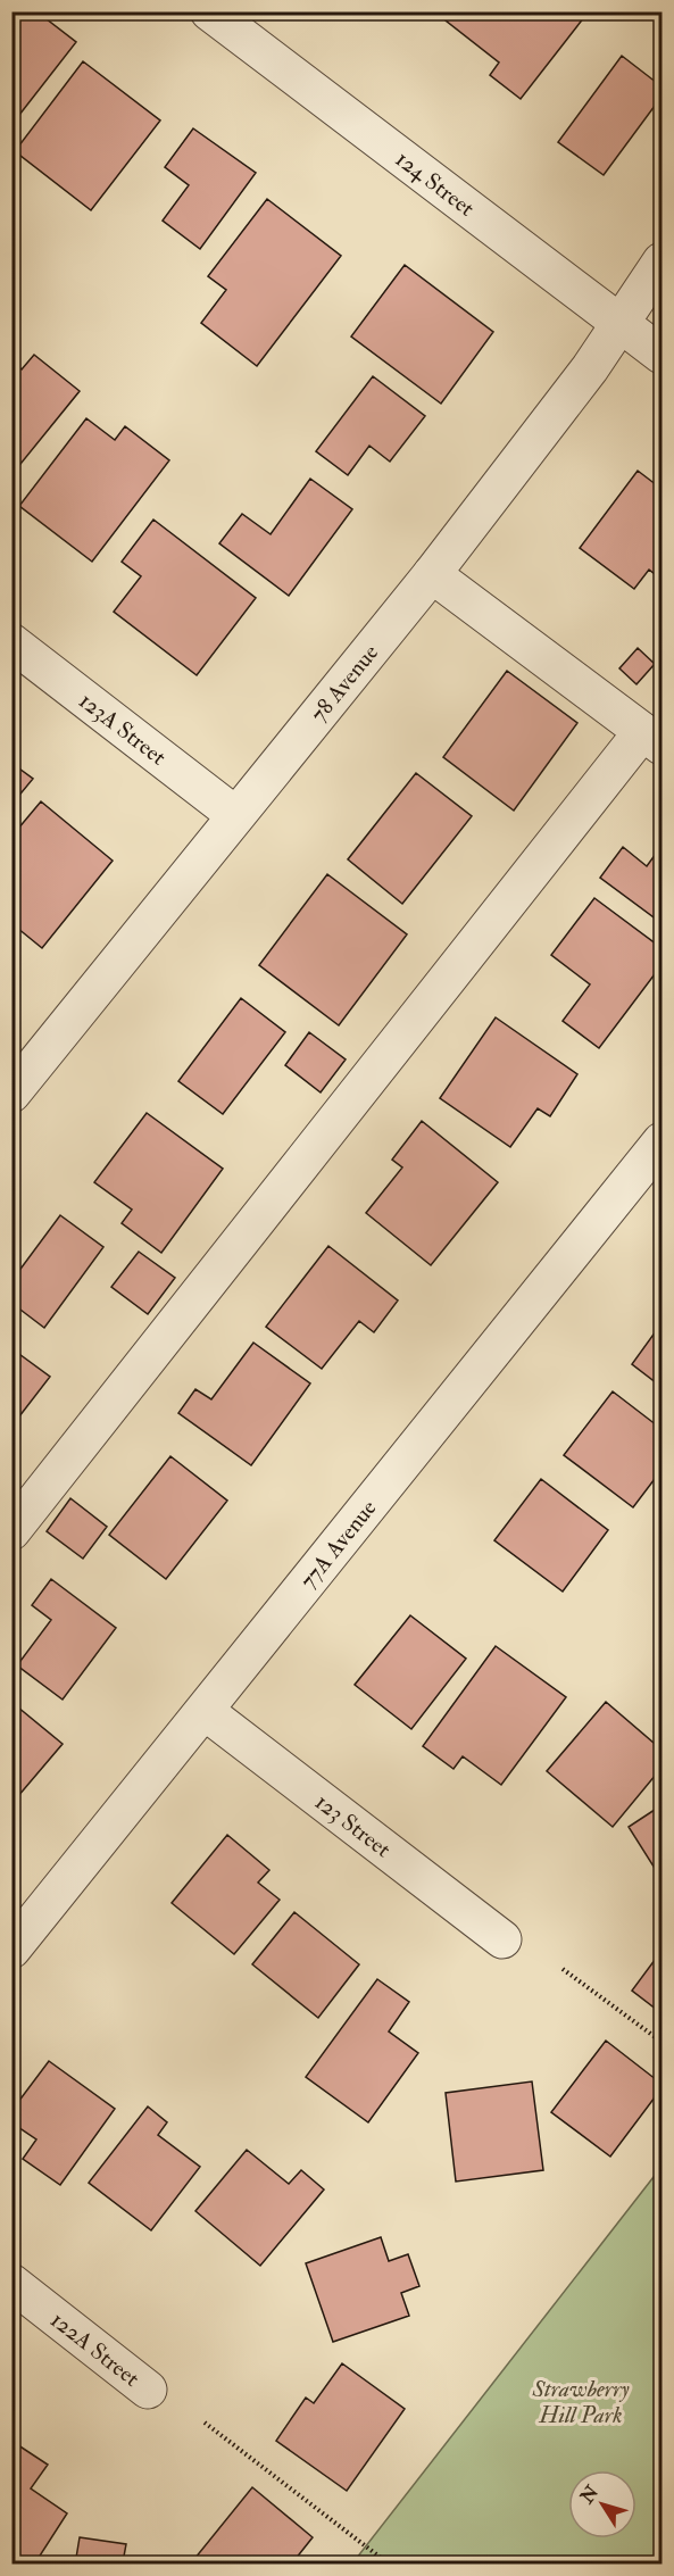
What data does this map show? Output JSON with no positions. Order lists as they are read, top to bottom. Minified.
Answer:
{"streets":{"street":["124 Street","78 Avenue","123A Street","77A Avenue","123 Street","122A Street"]},"crossings":[["124 Street","78 Avenue"],["78 Avenue","123A Street"],["77A Avenue","123 Street"]],"parks":["Strawberry Hill Park"],"north":"top left"}
